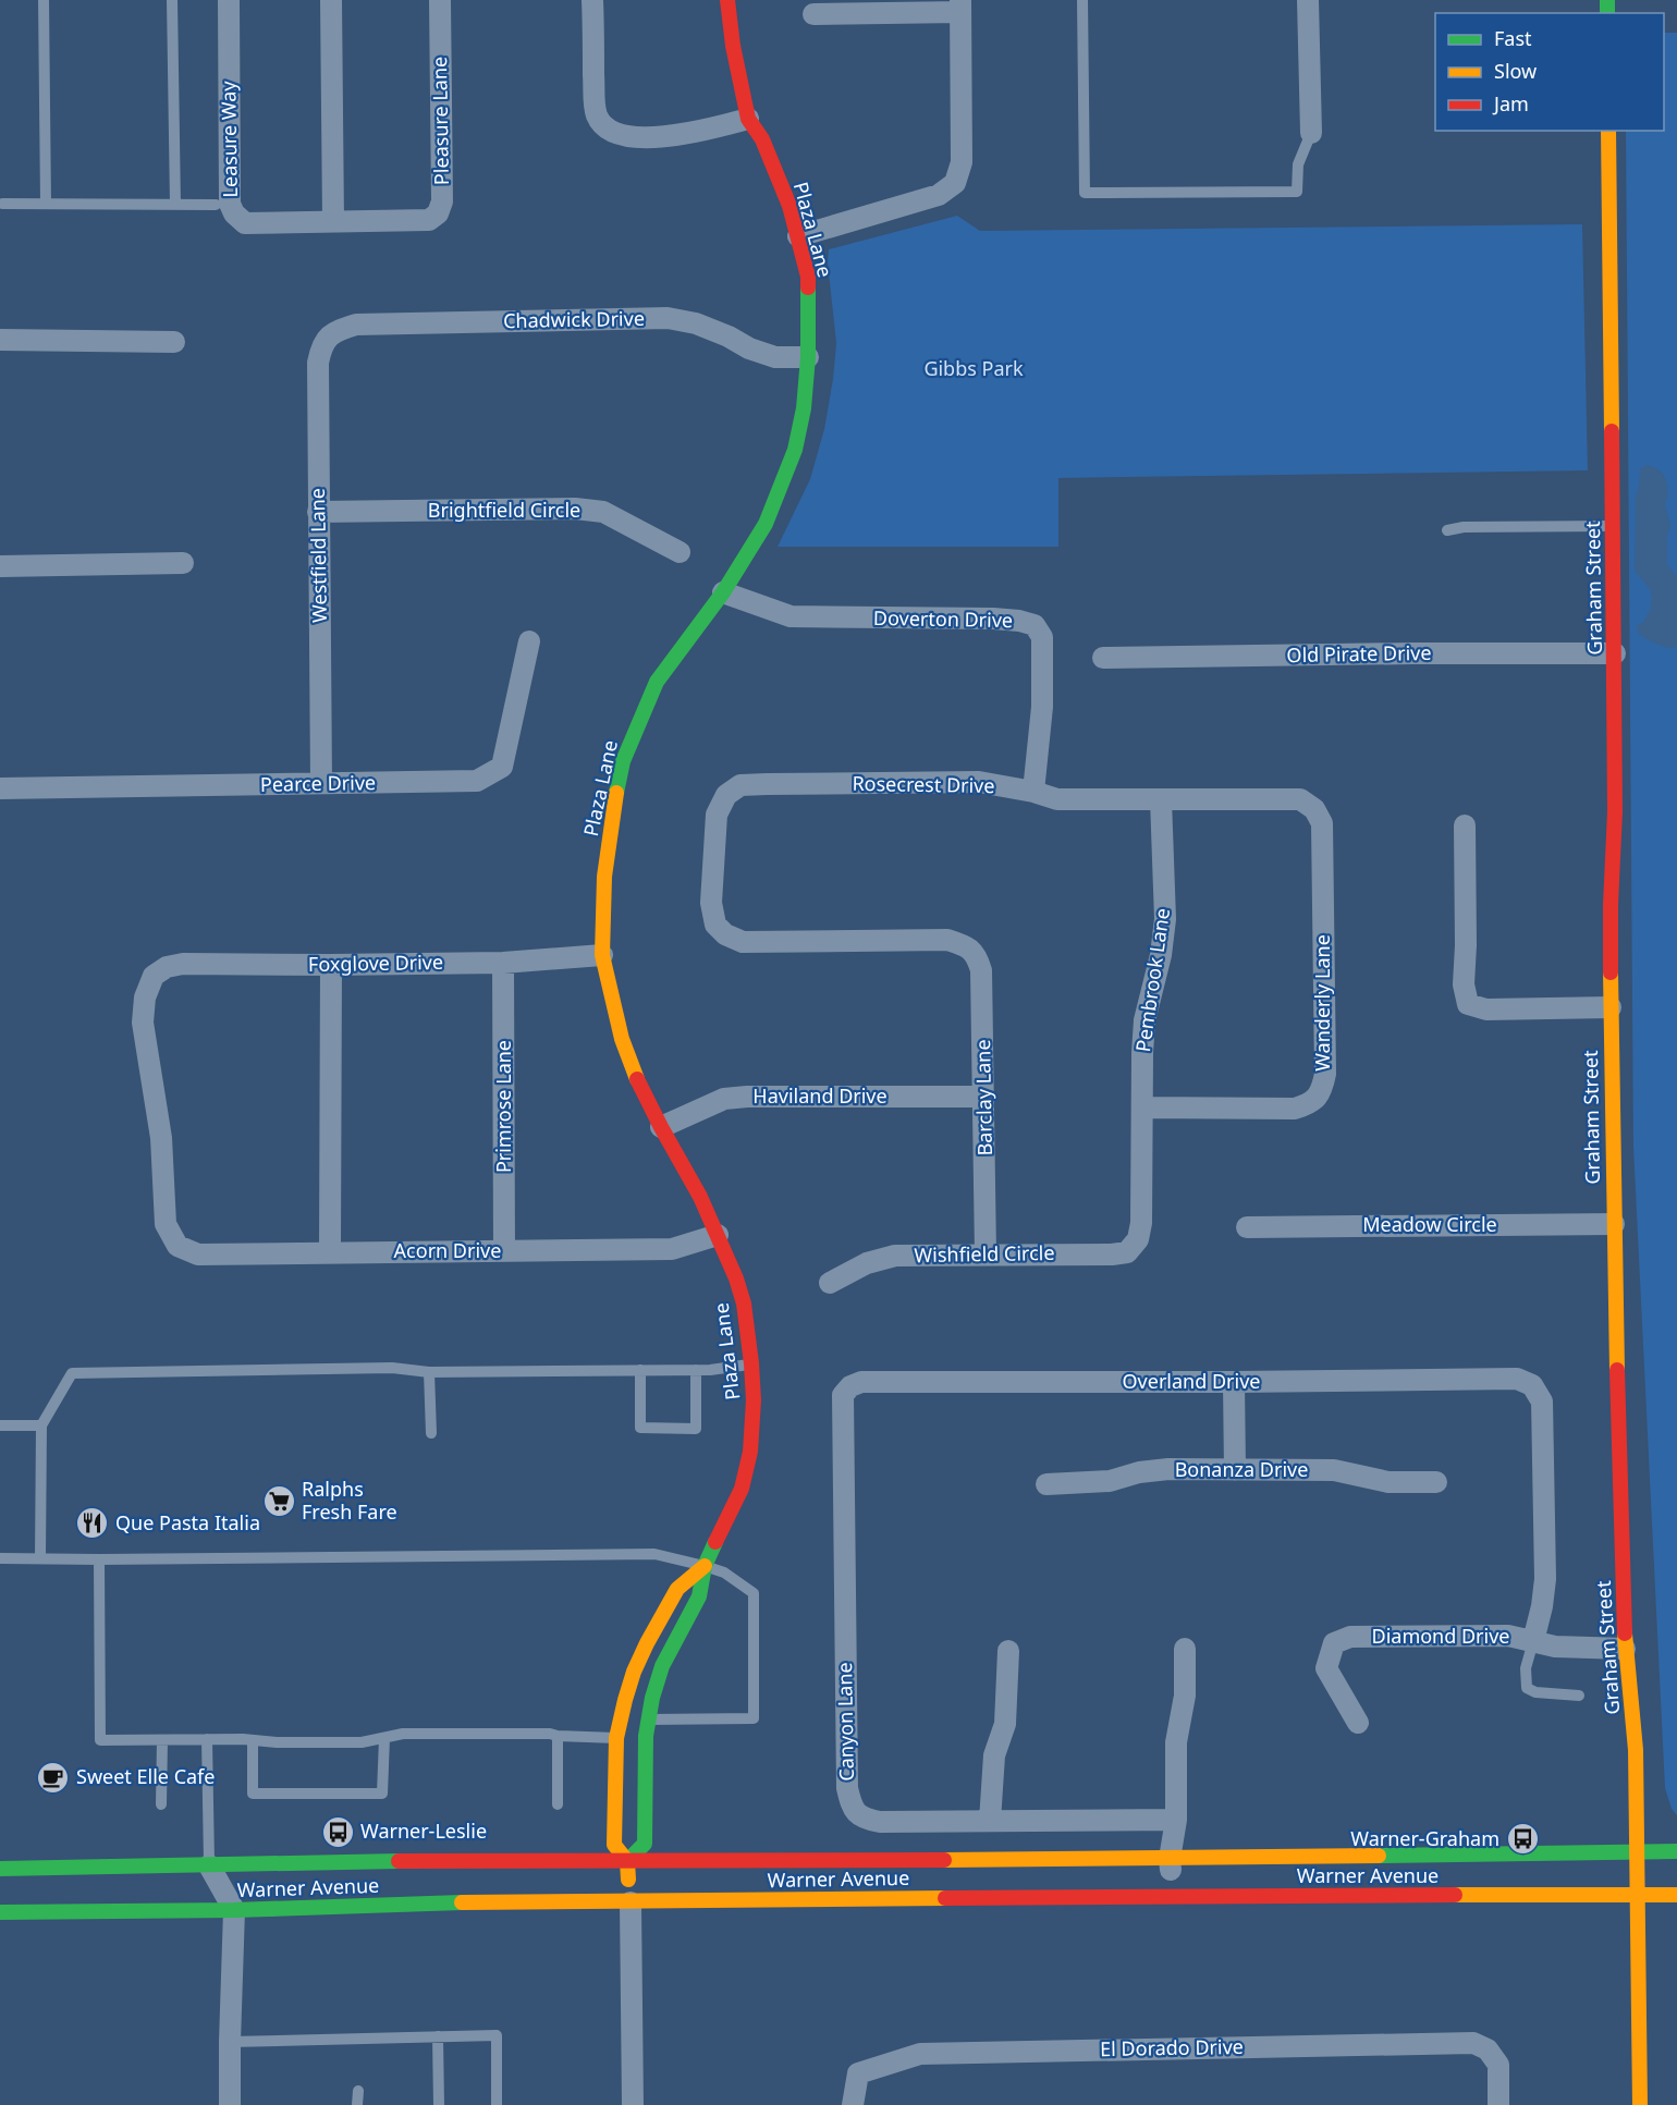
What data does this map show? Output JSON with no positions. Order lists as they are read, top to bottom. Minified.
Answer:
{"streets":{"street":["Pleasure Lane","Leasure Way","Plaza Lane","Chadwick Drive","Brightfield Circle","Westfield Lane","Graham Street","Doverton Drive","Old Pirate Drive","Pearce Drive","Rosecrest Drive","Foxglove Drive","Pembrook Lane","Wanderly Lane","Haviland Drive","Barclay Lane","Primrose Lane","Meadow Circle","Acorn Drive","Wishfield Circle","Overland Drive","Bonanza Drive","Diamond Drive","Canyon Lane","Warner Avenue","El Dorado Drive"]},"crossings":[["Pleasure Lane","Leasure Way"],["Plaza Lane","Chadwick Drive"],["Plaza Lane","Doverton Drive"],["Plaza Lane","Foxglove Drive"],["Plaza Lane","Haviland Drive"],["Plaza Lane","Acorn Drive"],["Plaza Lane","Warner Avenue"],["Chadwick Drive","Westfield Lane"],["Brightfield Circle","Westfield Lane"],["Westfield Lane","Pearce Drive"],["Graham Street","Old Pirate Drive"],["Graham Street","Meadow Circle"],["Graham Street","Diamond Drive"],["Graham Street","Warner Avenue"],["Doverton Drive","Rosecrest Drive"],["Rosecrest Drive","Pembrook Lane"],["Rosecrest Drive","Wanderly Lane"],["Rosecrest Drive","Barclay Lane"],["Foxglove Drive","Primrose Lane"],["Foxglove Drive","Acorn Drive"],["Pembrook Lane","Wanderly Lane"],["Pembrook Lane","Wishfield Circle"],["Haviland Drive","Barclay Lane"],["Barclay Lane","Wishfield Circle"],["Primrose Lane","Acorn Drive"],["Overland Drive","Diamond Drive"],["Overland Drive","Canyon Lane"]],"parks":["Gibbs Park"],"places":{"supermarket":["Ralphs Fresh Fare"],"restaurant":["Que Pasta Italia"],"cafe":["Sweet Elle Cafe"],"bus stop":["Warner-Leslie","Warner-Graham"]},"legend":["Fast","Slow","Jam"]}
